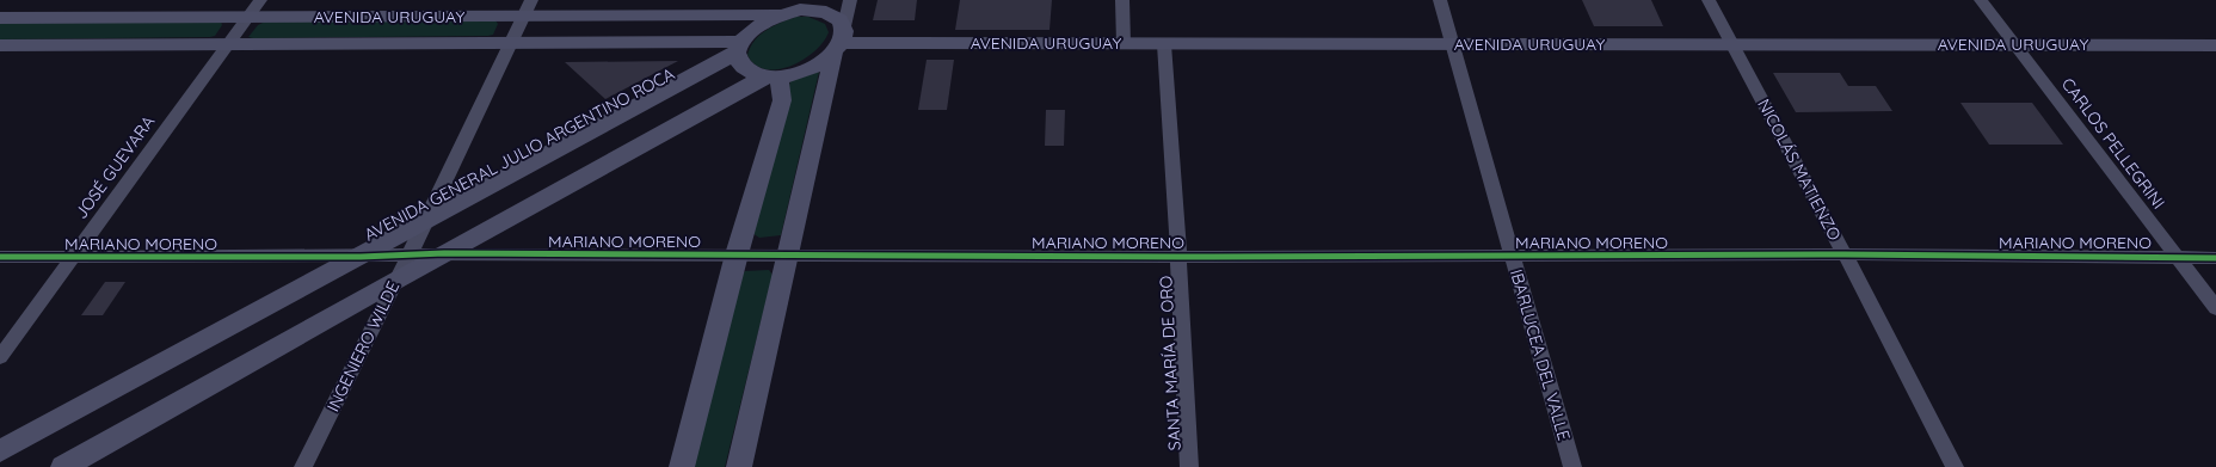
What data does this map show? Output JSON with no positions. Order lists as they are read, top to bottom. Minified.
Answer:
{"streets":{"street":["AVENIDA URUGUAY","CARLOS PELLEGRINI","AVENIDA GENERAL JULIO ARGENTINO ROCA","JOSÉ GUEVARA","NICOLÁS MATIENZO","MARIANO MORENO","INGENIERO WILDE","IBARLUCEA DEL VALLE","SANTA MARÍA DE ORO"]},"crossings":[["AVENIDA URUGUAY","CARLOS PELLEGRINI"],["AVENIDA URUGUAY","AVENIDA GENERAL JULIO ARGENTINO ROCA"],["AVENIDA URUGUAY","JOSÉ GUEVARA"],["AVENIDA URUGUAY","NICOLÁS MATIENZO"],["AVENIDA URUGUAY","INGENIERO WILDE"],["AVENIDA URUGUAY","IBARLUCEA DEL VALLE"],["AVENIDA URUGUAY","SANTA MARÍA DE ORO"],["CARLOS PELLEGRINI","MARIANO MORENO"],["AVENIDA GENERAL JULIO ARGENTINO ROCA","MARIANO MORENO"],["AVENIDA GENERAL JULIO ARGENTINO ROCA","INGENIERO WILDE"],["JOSÉ GUEVARA","MARIANO MORENO"],["NICOLÁS MATIENZO","MARIANO MORENO"],["MARIANO MORENO","INGENIERO WILDE"],["MARIANO MORENO","IBARLUCEA DEL VALLE"],["MARIANO MORENO","SANTA MARÍA DE ORO"]]}
